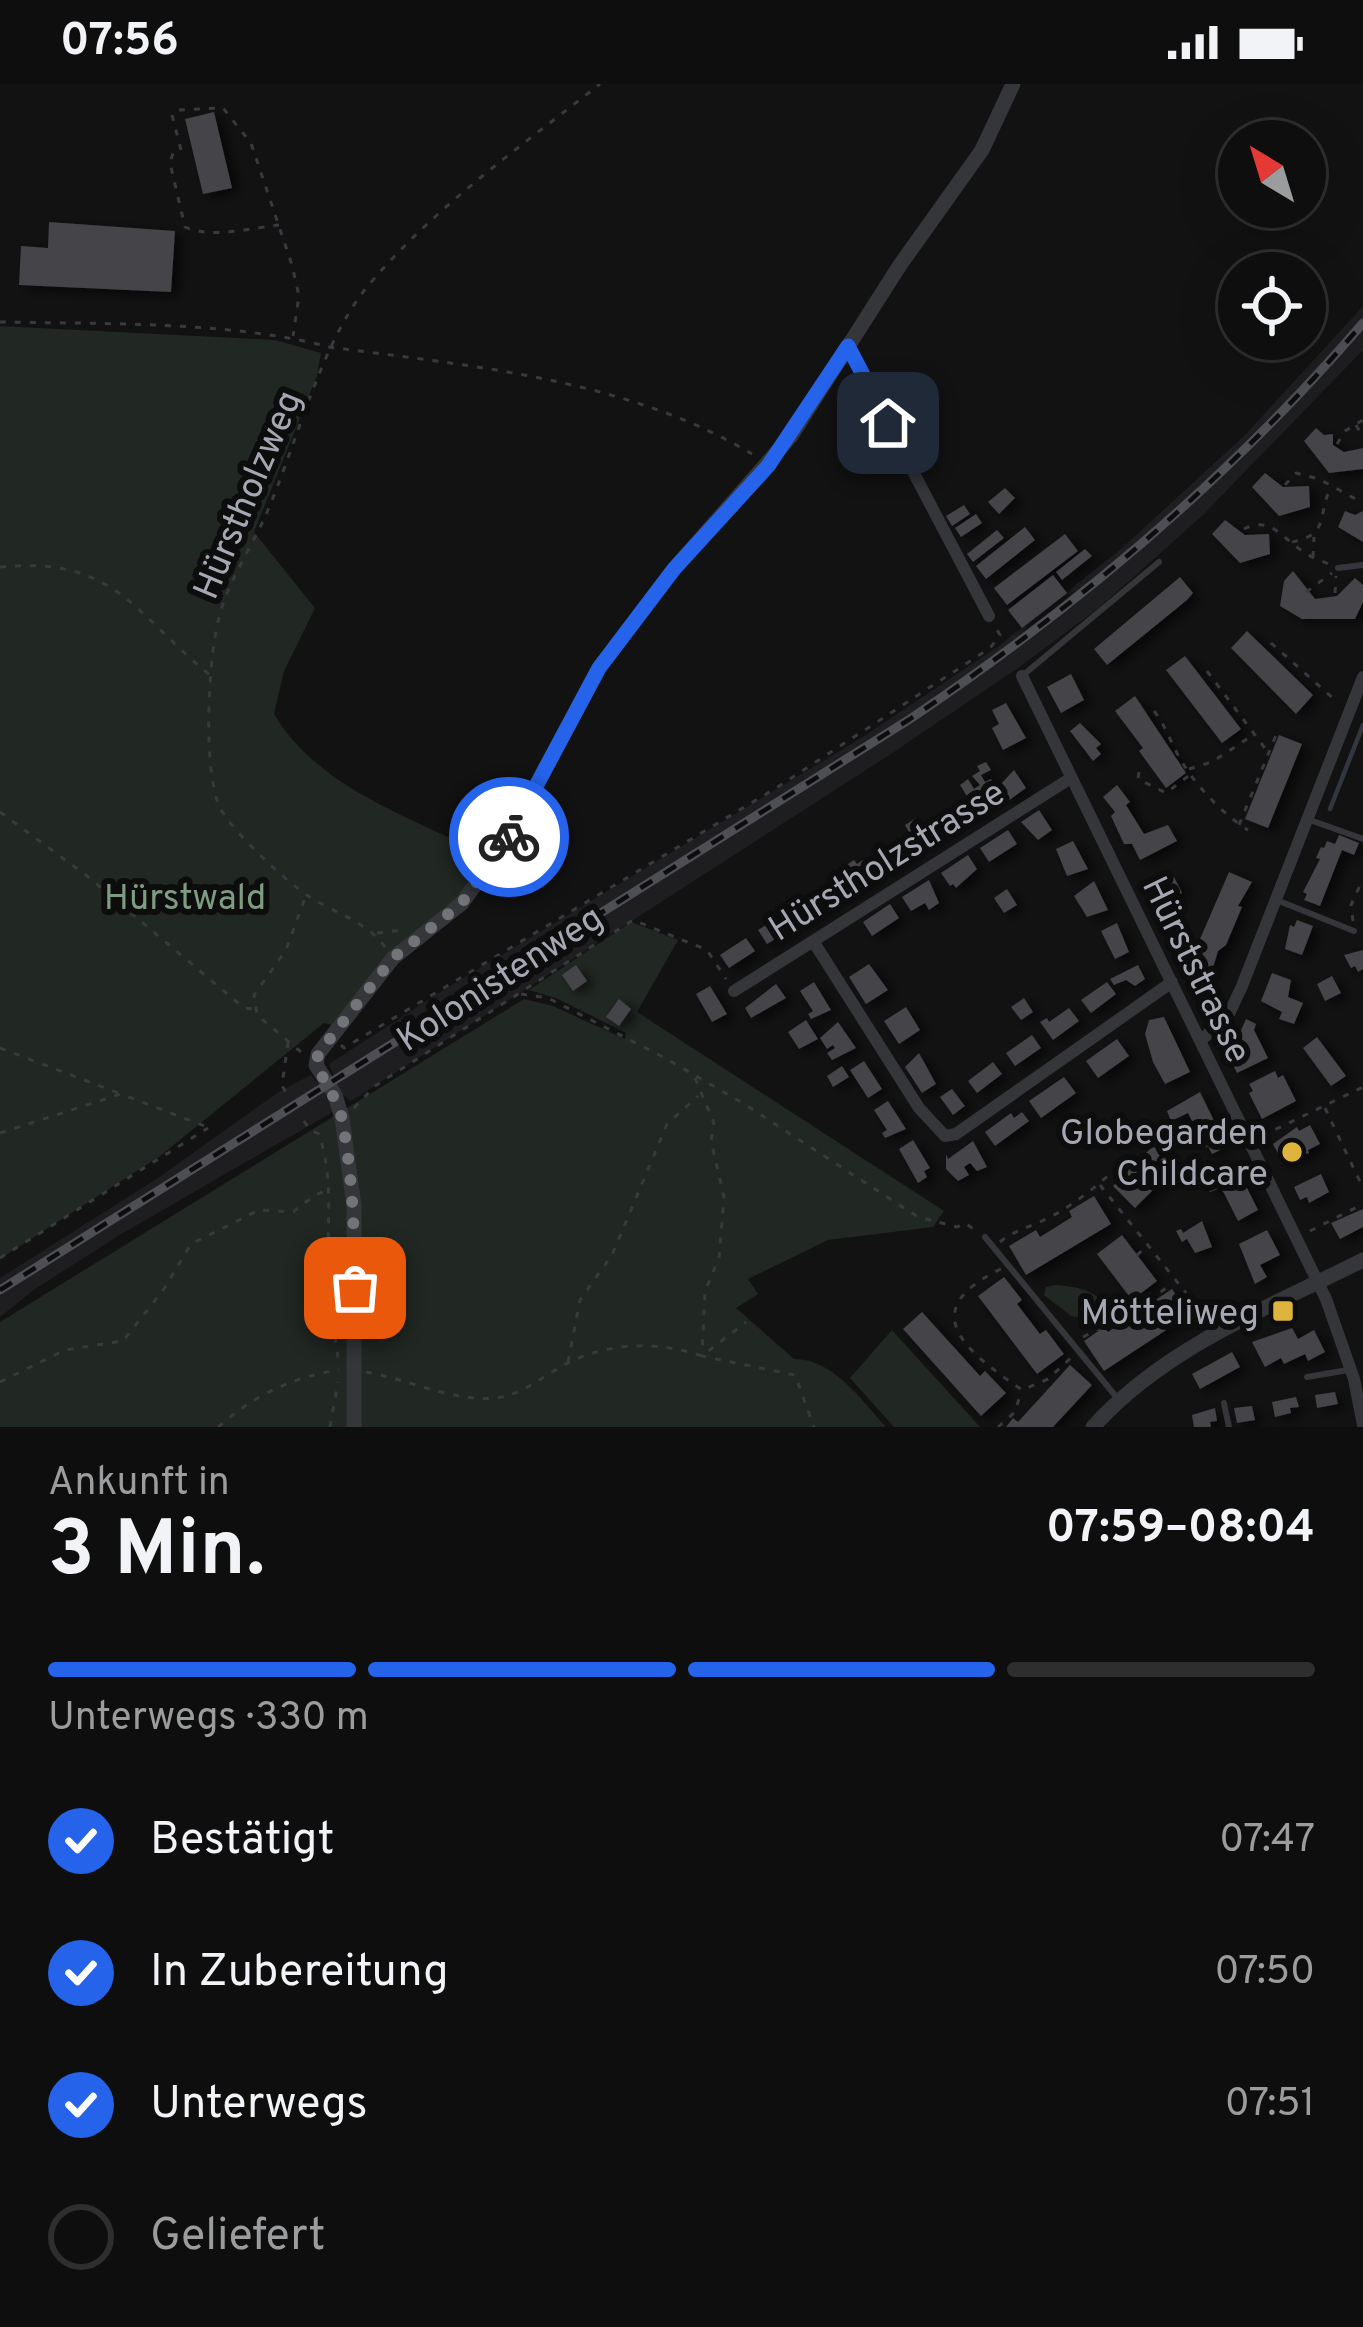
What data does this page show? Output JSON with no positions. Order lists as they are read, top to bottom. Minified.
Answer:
{"streets":{"street":["Hürstholzstrasse","Hürststrasse"],"path":["Hürstholzweg","Kolonistenweg"]},"crossings":[["Hürstholzstrasse","Hürststrasse"],["Hürstholzstrasse","Kolonistenweg"]],"parks":["Hürstwald"],"places":{"other":["Globegarden Childcare"],"transit":["Mötteliweg"]},"north":"top left","page":{"status":"07:56","heading":["3 Min.","Ankunft in","07:59–08:04"],"bar":"Unterwegs · 330 m","list":[["Bestätigt","07:47"],["In Zubereitung","07:50"],["Unterwegs","07:51"],"Geliefert"]}}
